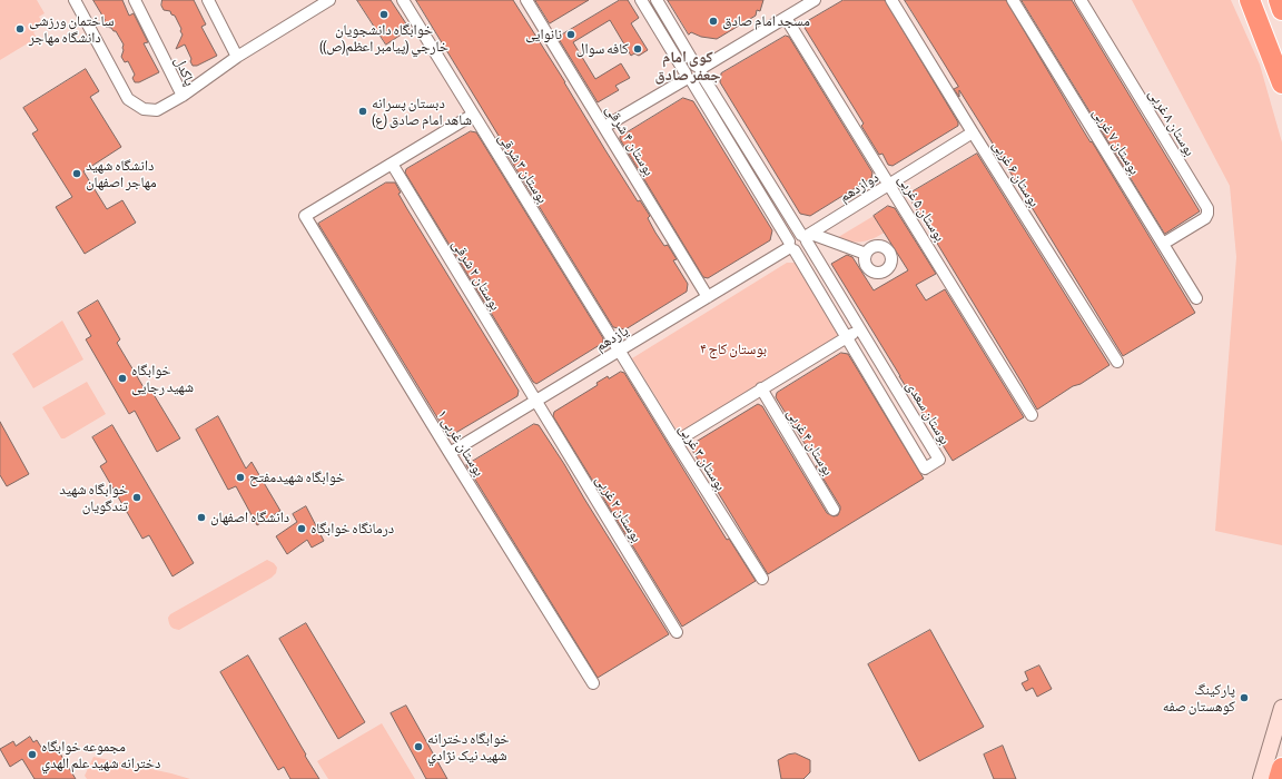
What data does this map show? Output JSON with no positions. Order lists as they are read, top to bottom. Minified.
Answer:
{"streets":{"street":["پاکدل","بوستان ۸ غربی","بوستان ۴ شرقی","بوستان ۷ غربی","بوستان ۳ شرقی","بوستان ۶ غربی","دوازدهم","بوستان ۵ غربی","بوستان ۲ شرقی","یازدهم","بوستان سعدی","بوستان ۴ غربی","بوستان غربی ۱","بوستان ۳ غربی","بوستان ۲ غربی"]},"crossings":[["بوستان ۸ غربی","بوستان ۷ غربی"],["بوستان ۴ شرقی","یازدهم"],["بوستان ۳ شرقی","یازدهم"],["بوستان ۳ شرقی","بوستان ۳ غربی"],["بوستان ۶ غربی","دوازدهم"],["دوازدهم","بوستان ۵ غربی"],["دوازدهم","یازدهم"],["دوازدهم","بوستان سعدی"],["بوستان ۲ شرقی","یازدهم"],["بوستان ۲ شرقی","بوستان غربی ۱"],["بوستان ۲ شرقی","بوستان ۲ غربی"],["یازدهم","بوستان سعدی"],["یازدهم","بوستان غربی ۱"],["یازدهم","بوستان ۳ غربی"],["یازدهم","بوستان ۲ غربی"]],"districts":["کوی امام جعفر صادق"],"parks":["بوستان کاج ۴"],"places":["خوابگاه دانشجويان خارجي (پيامبر اعظم(ص))","مسجد امام صادق","ساختمان ورزشی دانشگاه مهاجر","نانوایی","کافه سوال","دبستان پسرانه شاهد امام صادق (ع)","دانشگاه شهید مهاجر اصفهان","خوابگاه شهید رجایی","خوابگاه شهیدمفتح","خوابگاه شهید تندگویان","دانشگاه اصفهان","درمانگاه خوابگاه","پارکینگ کوهستان صفه","خوابگاه دخترانه شهيد نيک نژادي","مجموعه خوابگاه دخترانه شهيد علم الهدي"]}
